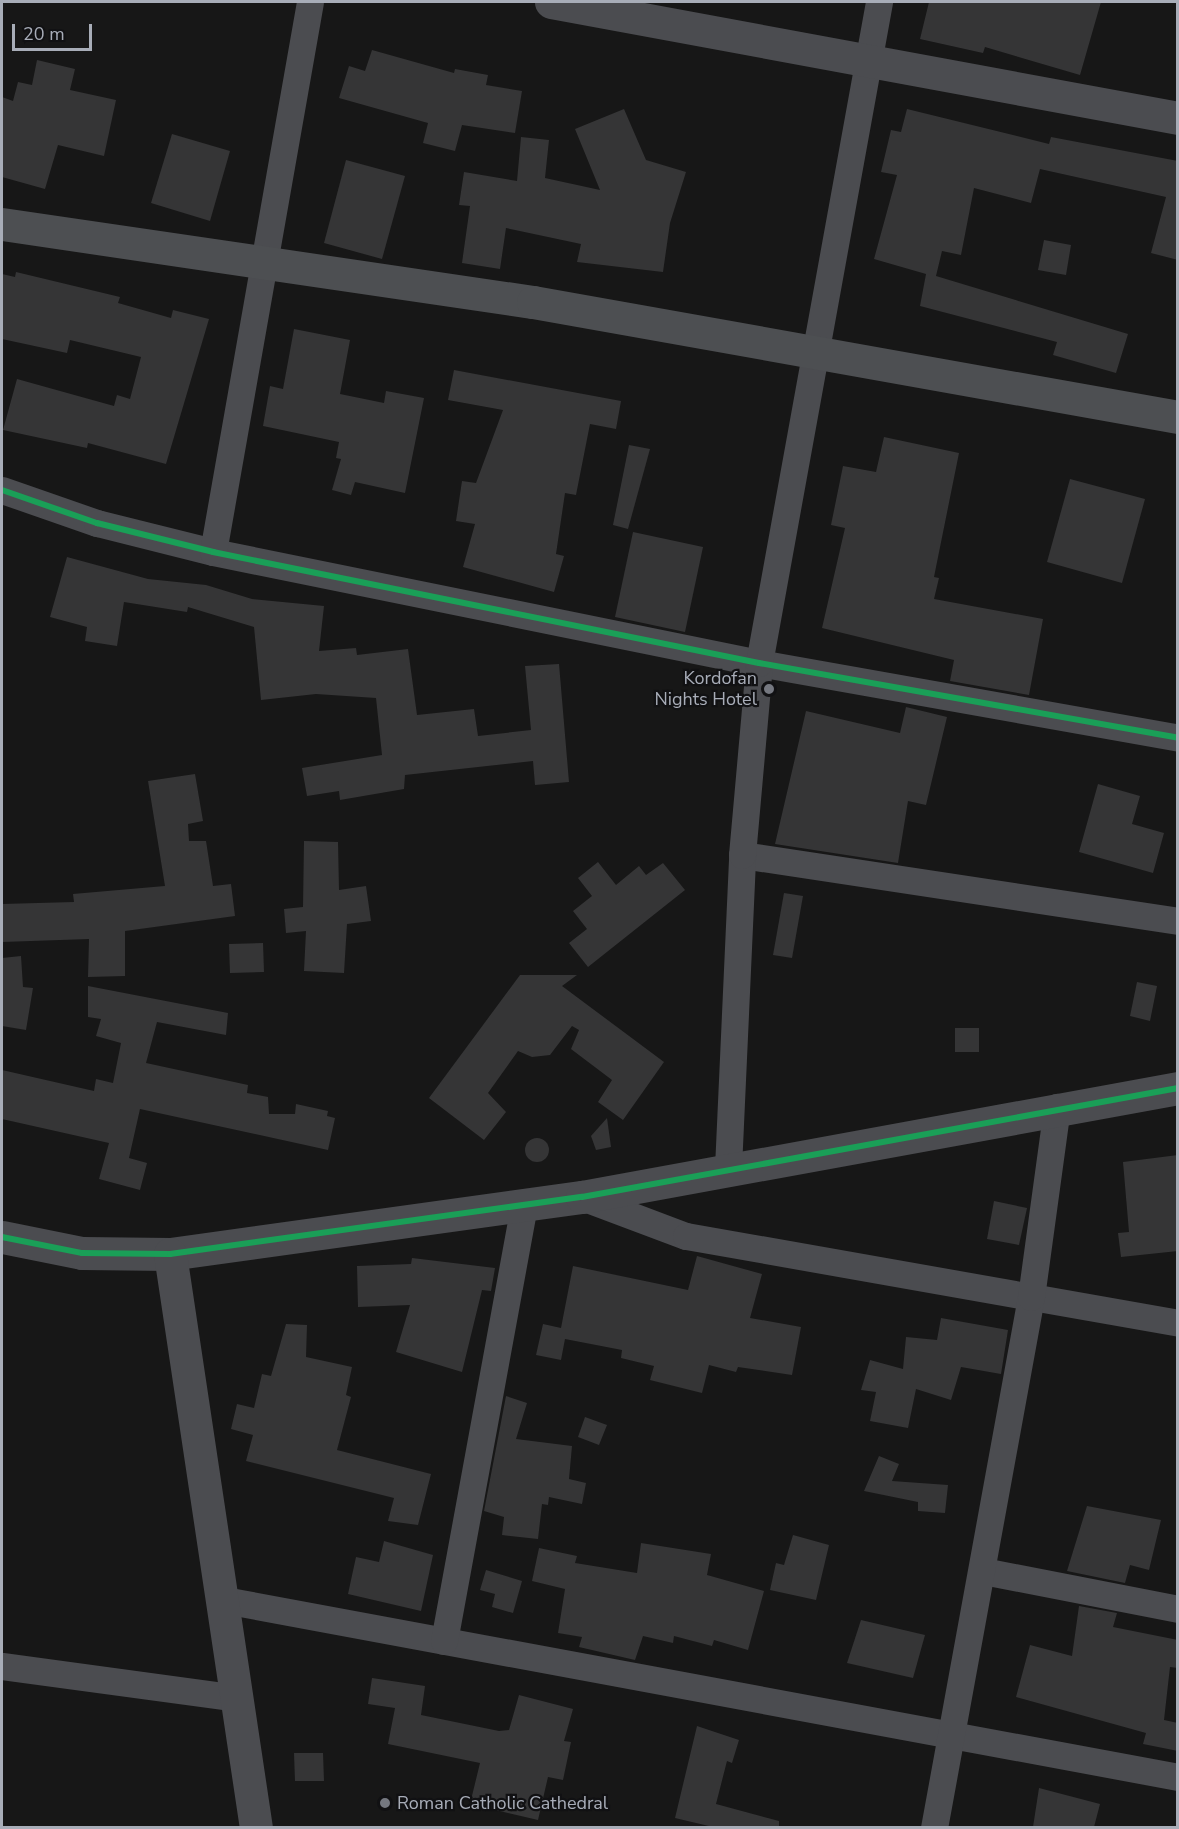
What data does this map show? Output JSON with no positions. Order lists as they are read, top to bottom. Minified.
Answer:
{"places":["Kordofan Nights Hotel","Roman Catholic Cathedral"],"scale_bar":"20 m"}
